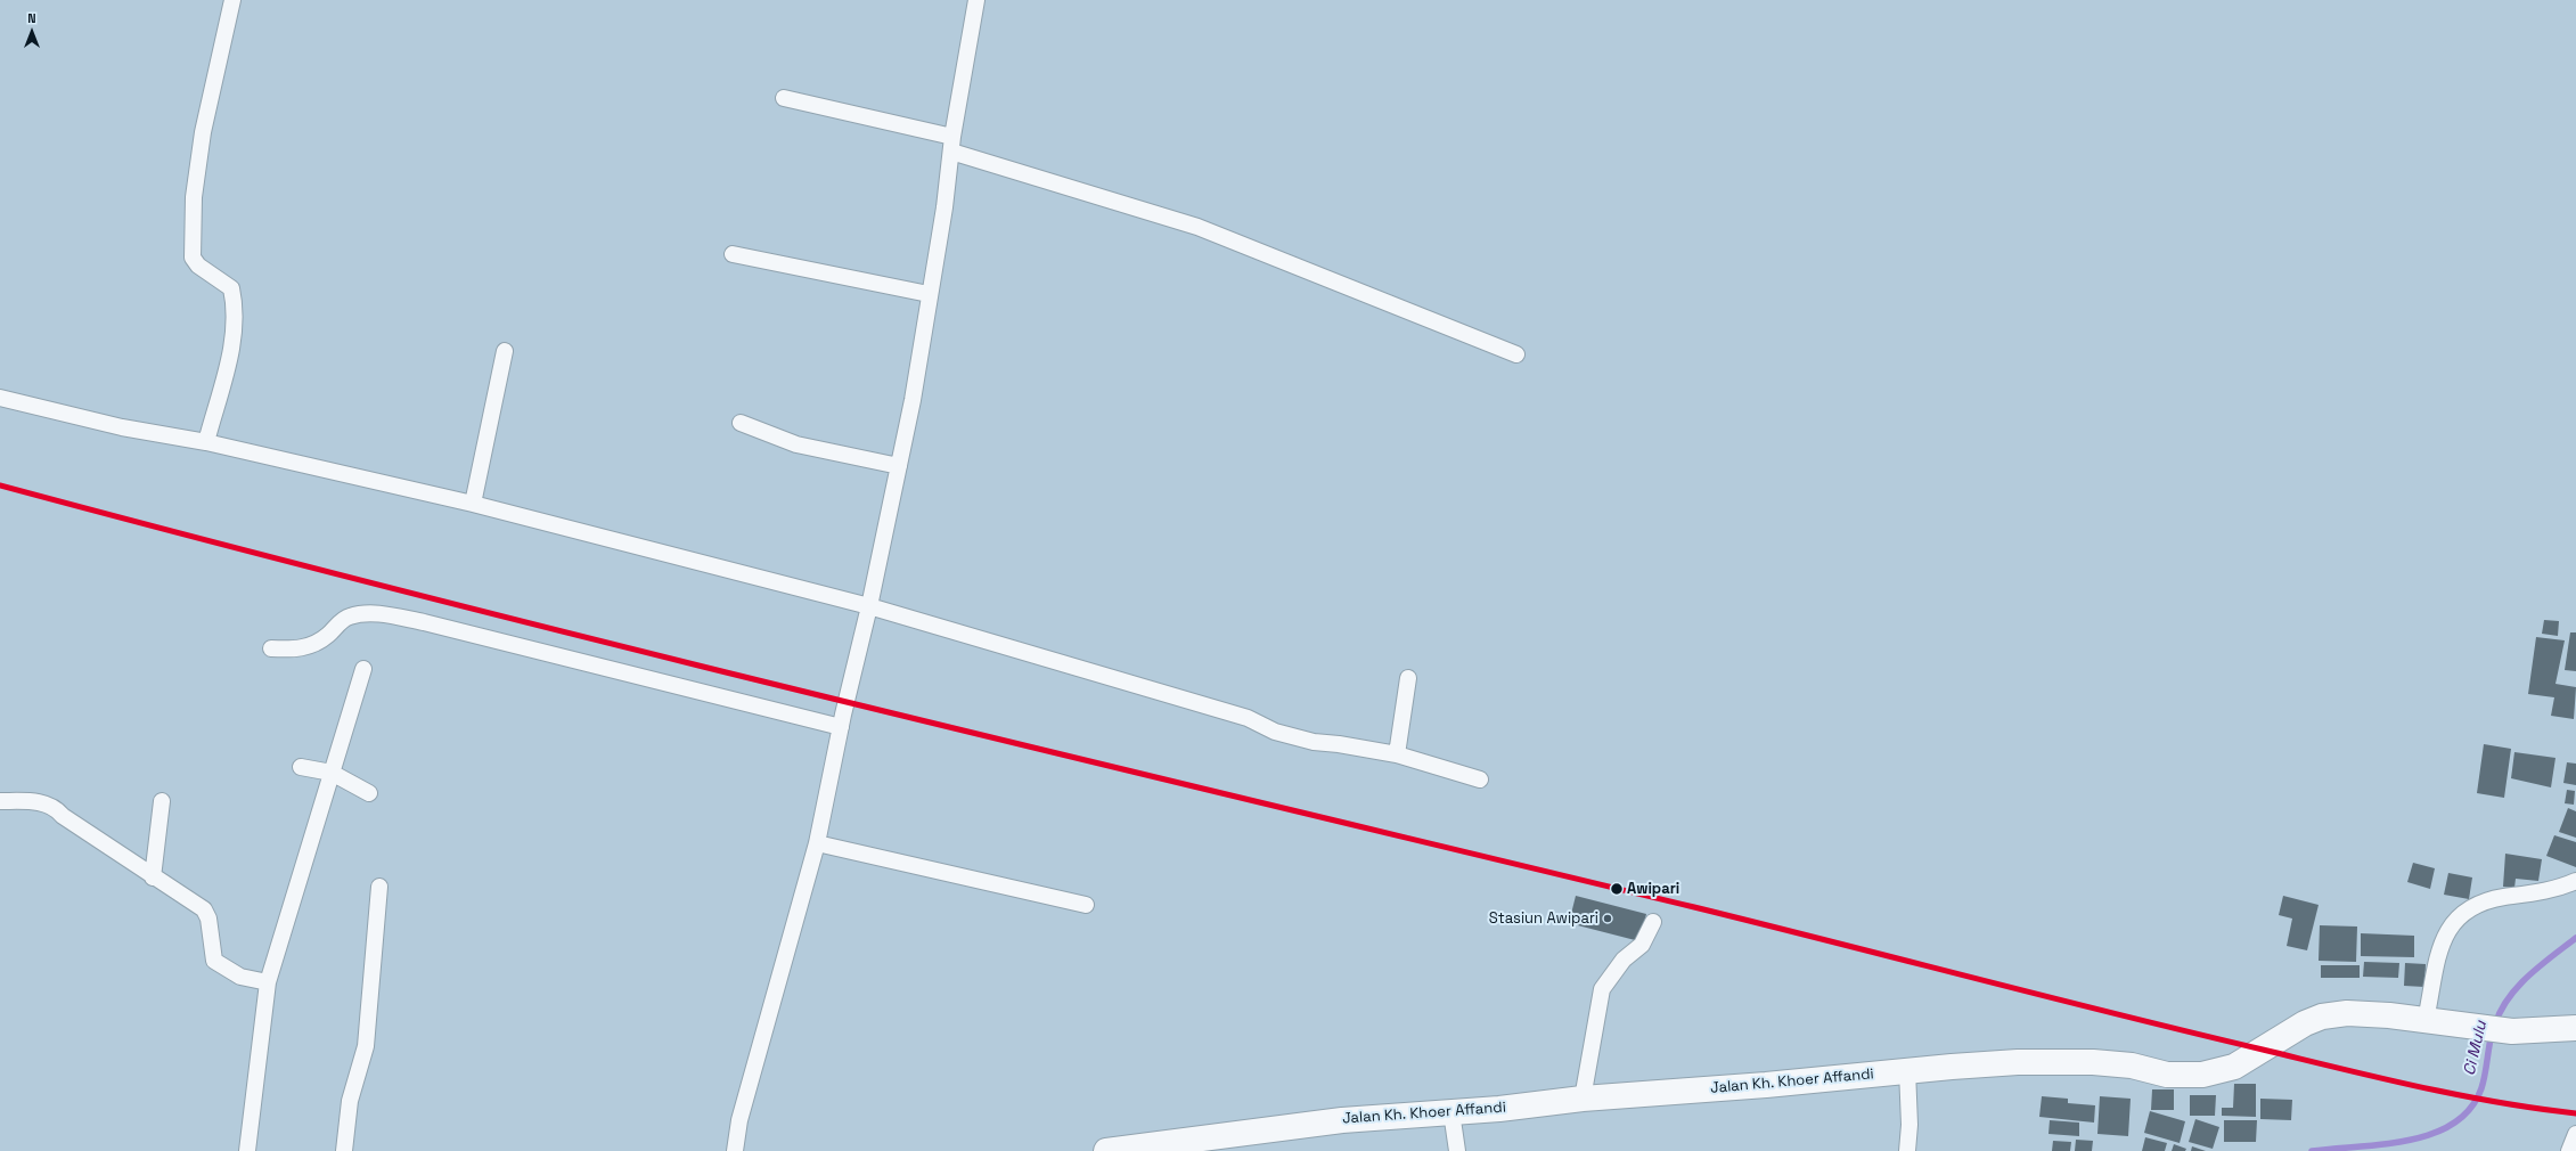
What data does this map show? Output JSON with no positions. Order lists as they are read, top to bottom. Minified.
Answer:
{"streets":{"main road":["Jalan Kh. Khoer Affandi"]},"water":["Ci Mulu"],"places":["Awipari","Stasiun Awipari"],"north":"top"}
